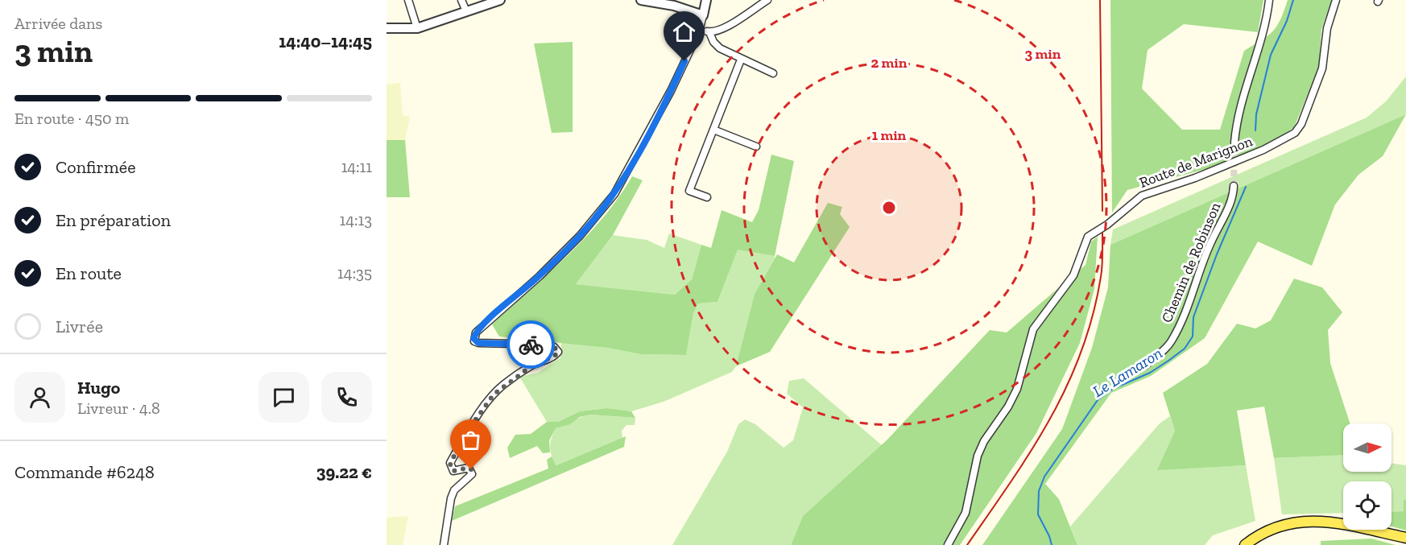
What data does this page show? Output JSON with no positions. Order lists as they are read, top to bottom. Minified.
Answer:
{"streets":{"street":["Route de Marignon","Chemin de Robinson"]},"water":["Le Lamaron"],"north":"right","page":{"heading":["3 min","Arrivée dans","14:40–14:45"],"panel":["Hugo","Livreur · 4.8","Commande #6248","39.22 €"],"bar":"En route · 450 m","list":[["Confirmée","14:11"],["En préparation","14:13"],["En route","14:35"],"Livrée"]},"rings":["3 min","2 min","1 min"]}
